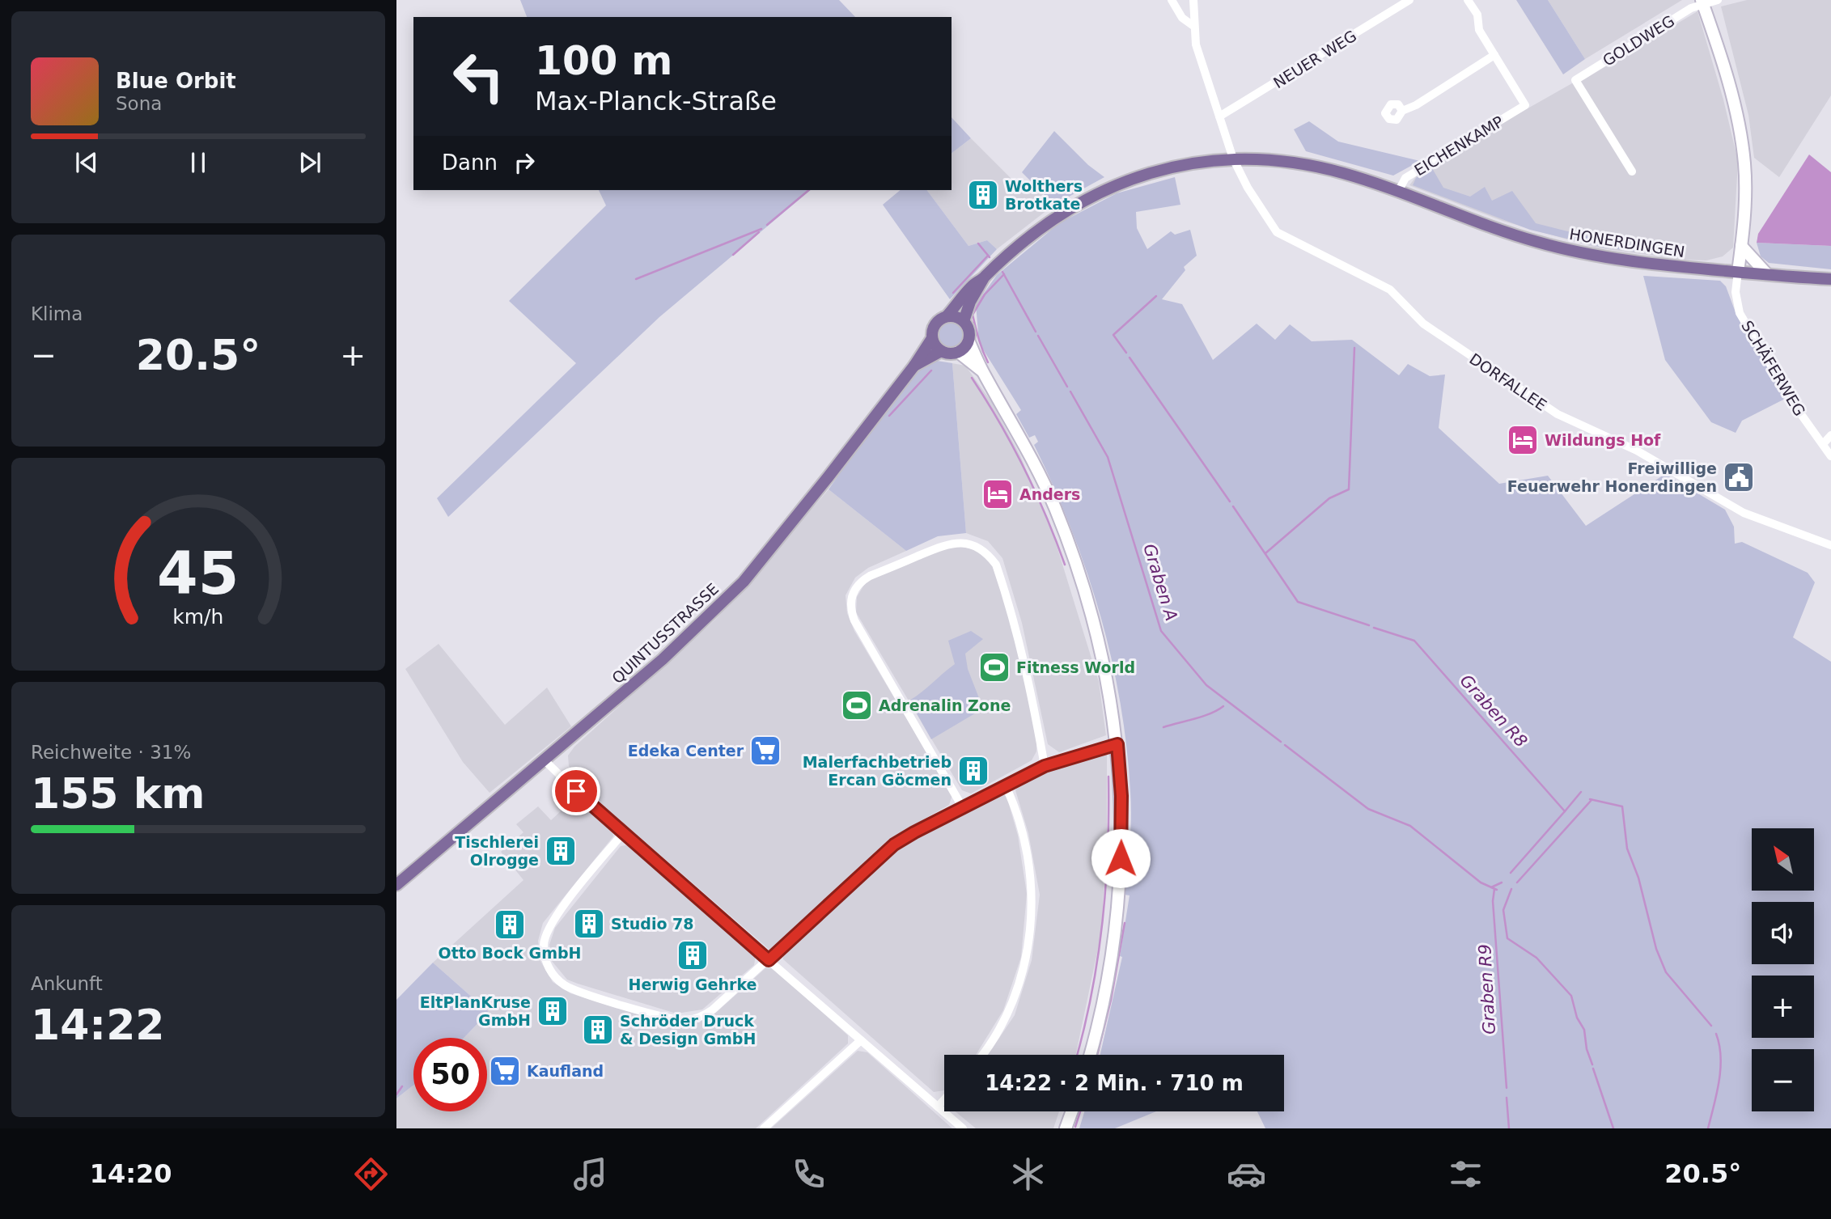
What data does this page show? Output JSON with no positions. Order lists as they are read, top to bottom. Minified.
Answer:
{"streets":{"main road":["HONERDINGEN","QUINTUSSTRASSE"],"street":["GOLDWEG","NEUER WEG","EICHENKAMP","SCHÄFERWEG","DORFALLEE"]},"crossings":[["NEUER WEG","DORFALLEE"],["EICHENKAMP","HONERDINGEN"],["HONERDINGEN","SCHÄFERWEG"],["HONERDINGEN","DORFALLEE"]],"water":["Graben A","Graben R8","Graben R9"],"places":{"building":["Wolthers Brotkate","Malerfachbetrieb Ercan Göcmen","Tischlerei Olrogge","Studio 78","Otto Bock GmbH","Herwig Gehrke","EltPlanKruse GmbH","Schröder Druck & Design GmbH"],"hotel":["Wildungs Hof","Anders"],"public building":["Freiwillige Feuerwehr Honerdingen"],"sports":["Fitness World","Adrenalin Zone"],"supermarket":["Edeka Center","Kaufland"]},"north":"top left","page":{"turn":["100 m","Max-Planck-Straße"],"song":["Blue Orbit","Sona"],"then":"Dann","tile":["Klima",["Reichweite · 31%","155 km"],["Ankunft","14:22"]],"heat":["−","20.5°","+"],"map_buttons":["+","−"],"limit":"50","trip":"14:22 · 2 Min. · 710 m","tabs":["14:20","20.5°"],"gauge":["45","km/h"]}}
